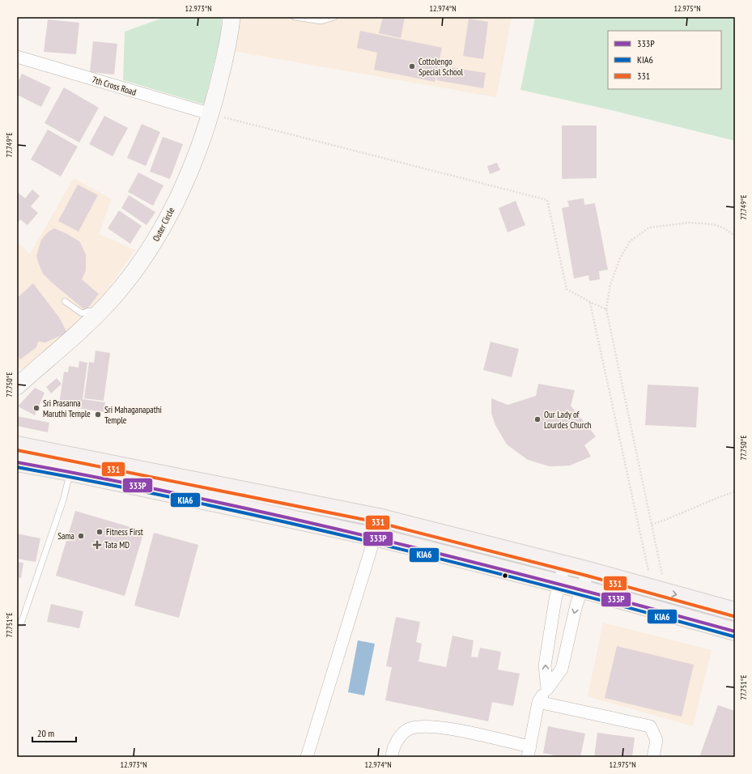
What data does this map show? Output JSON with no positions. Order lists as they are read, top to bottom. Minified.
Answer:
{"streets":{"street":["7th Cross Road","Outer Circle"]},"crossings":[["7th Cross Road","Outer Circle"]],"places":{"other":["Cottolengo Special School","Sri Prasanna Maruthi Temple","Sri Mahaganapathi Temple","Our Lady of Lourdes Church","Fitness First","Sama"],"health":["Tata MD"]},"lines":["transit line 331","transit line 333P","transit line KIA6"],"legend":["333P","KIA6","331"],"scale_bar":"20 m","coordinates":["12.973°N","12.974°N","12.975°N","77.749°E","77.750°E","77.751°E"]}
